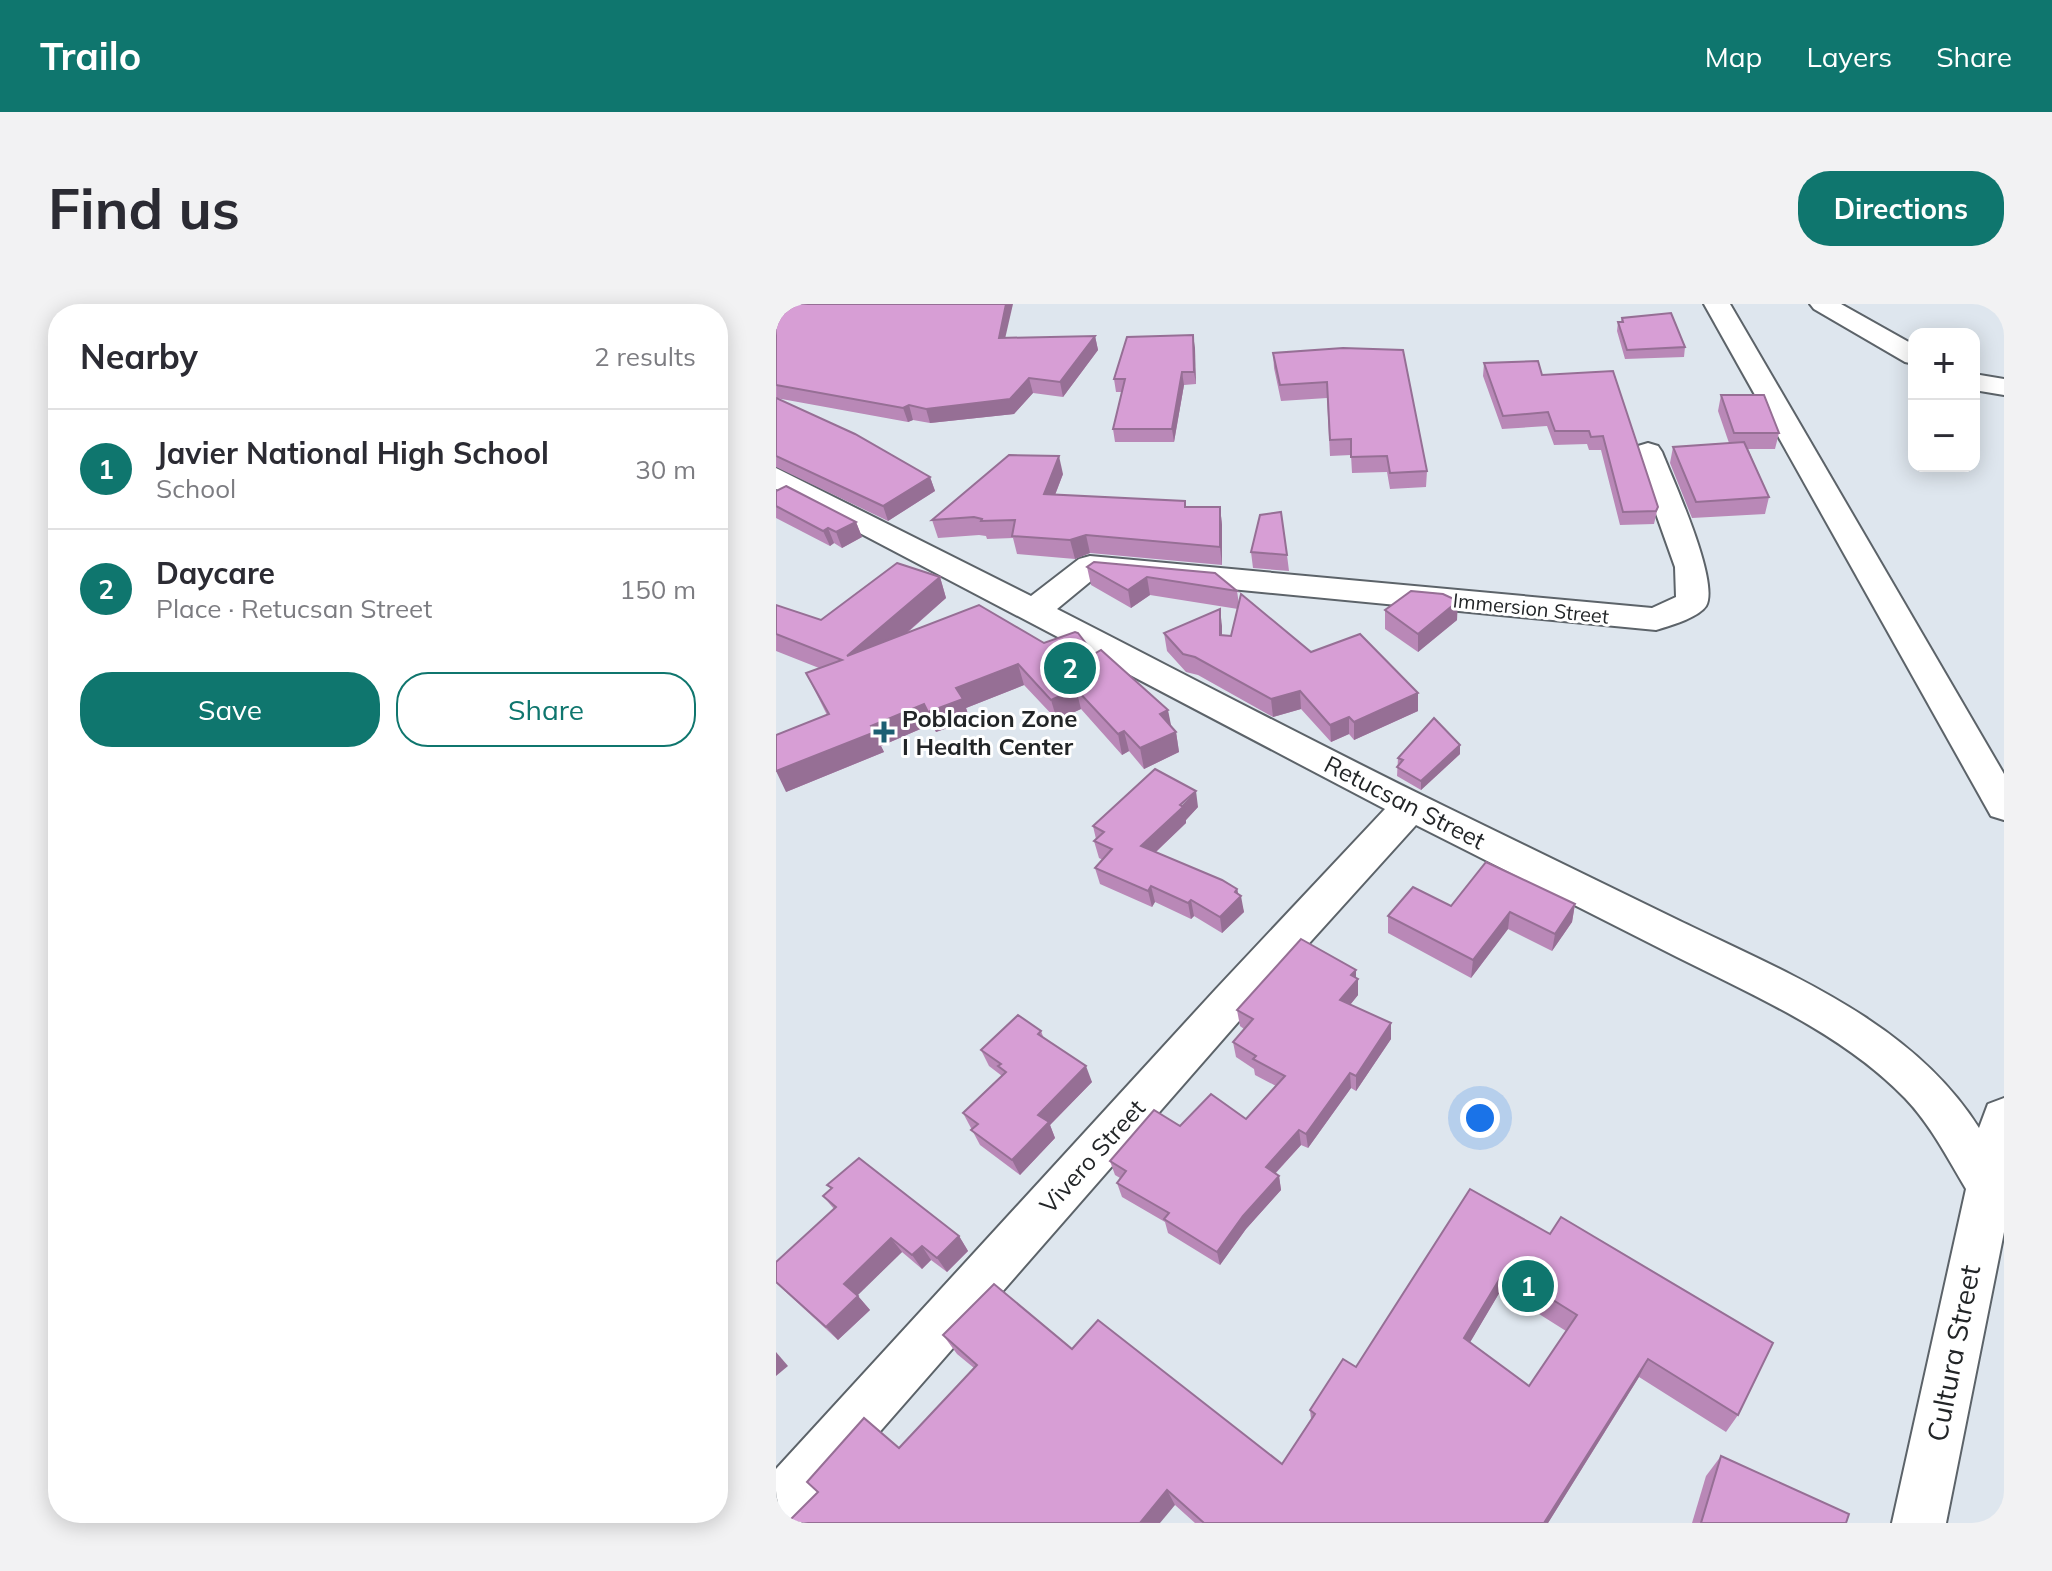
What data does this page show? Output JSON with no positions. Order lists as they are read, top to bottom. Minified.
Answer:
{"streets":{"street":["Immersion Street","Retucsan Street","Vivero Street","Cultura Street"]},"crossings":[["Immersion Street","Retucsan Street"],["Retucsan Street","Vivero Street"],["Retucsan Street","Cultura Street"]],"places":{"health":["Poblacion Zone I Health Center"]},"page":{"header":"Trailo","nav":["Map","Layers","Share"],"buttons":["Directions",["Save","Share"]],"title":"Find us","heading":["Nearby","2 results"],"map_buttons":["+","−"],"list":[{"mark":"1","name":"Javier National High School","note":"School","value":"30 m"},{"mark":"2","name":"Daycare","note":"Place · Retucsan Street","value":"150 m"}],"pins":["2","1"]}}
